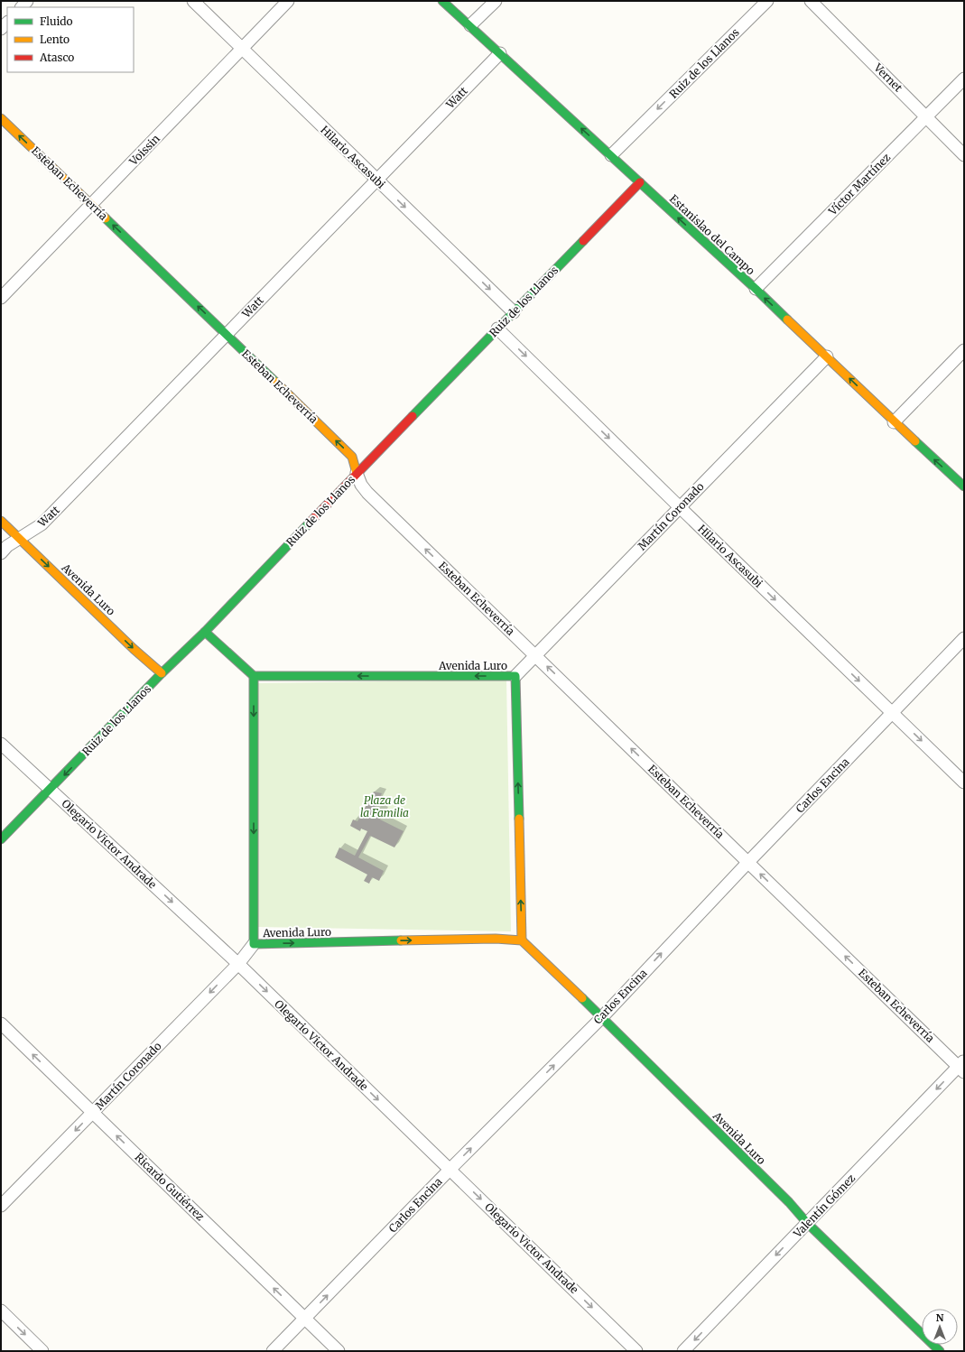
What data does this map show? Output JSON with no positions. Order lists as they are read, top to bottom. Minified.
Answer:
{"streets":{"street":["Ruiz de los Llanos","Vernet","Watt","Voissin","Hilario Ascasubi","Esteban Echeverría","Víctor Martínez","Estanislao del Campo","Martín Coronado","Avenida Luro","Carlos Encina","Olegario Victor Andrade","Ricardo Gutiérrez","Valentín Gómez"]},"crossings":[["Ruiz de los Llanos","Hilario Ascasubi"],["Ruiz de los Llanos","Esteban Echeverría"],["Ruiz de los Llanos","Estanislao del Campo"],["Ruiz de los Llanos","Avenida Luro"],["Ruiz de los Llanos","Olegario Victor Andrade"],["Vernet","Víctor Martínez"],["Watt","Hilario Ascasubi"],["Watt","Esteban Echeverría"],["Watt","Estanislao del Campo"],["Watt","Avenida Luro"],["Voissin","Hilario Ascasubi"],["Voissin","Esteban Echeverría"],["Hilario Ascasubi","Martín Coronado"],["Hilario Ascasubi","Carlos Encina"],["Esteban Echeverría","Martín Coronado"],["Esteban Echeverría","Carlos Encina"],["Esteban Echeverría","Valentín Gómez"],["Víctor Martínez","Estanislao del Campo"],["Estanislao del Campo","Martín Coronado"],["Martín Coronado","Avenida Luro"],["Martín Coronado","Olegario Victor Andrade"],["Martín Coronado","Ricardo Gutiérrez"],["Avenida Luro","Carlos Encina"],["Avenida Luro","Valentín Gómez"],["Carlos Encina","Olegario Victor Andrade"],["Carlos Encina","Ricardo Gutiérrez"]],"one_way":["Hilario Ascasubi","Esteban Echeverría","Estanislao del Campo","Martín Coronado","Carlos Encina","Olegario Victor Andrade","Ricardo Gutiérrez","Valentín Gómez"],"parks":["Plaza de la Familia"],"legend":["Fluido","Lento","Atasco"],"north":"top"}
